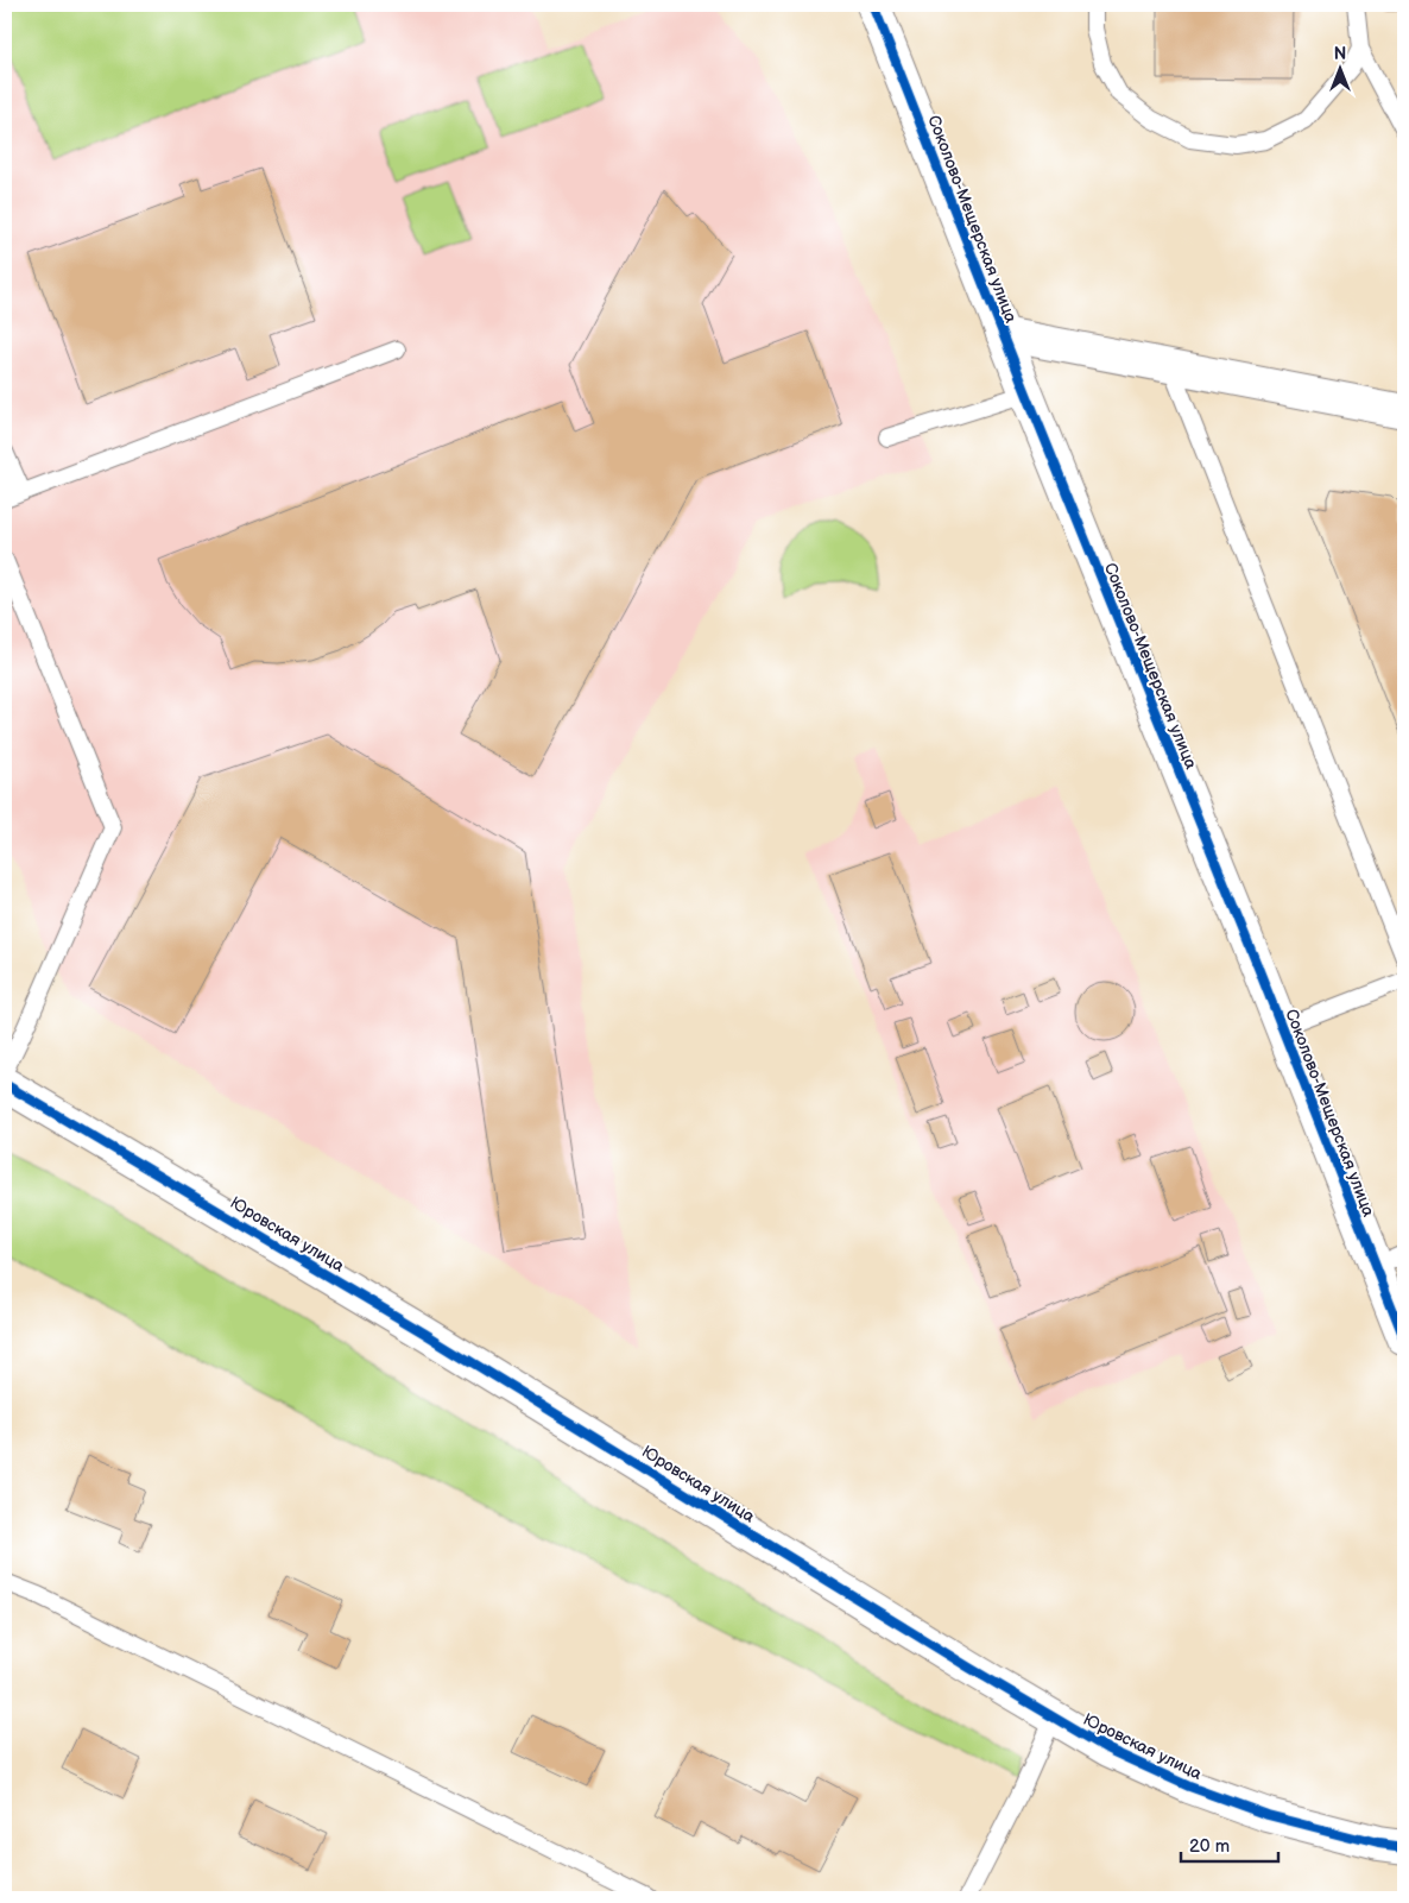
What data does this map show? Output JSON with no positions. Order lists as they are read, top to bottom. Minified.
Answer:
{"streets":{"street":["Соколово-Мещерская улица","Юровская улица"]},"scale_bar":"20 m","north":"top"}
